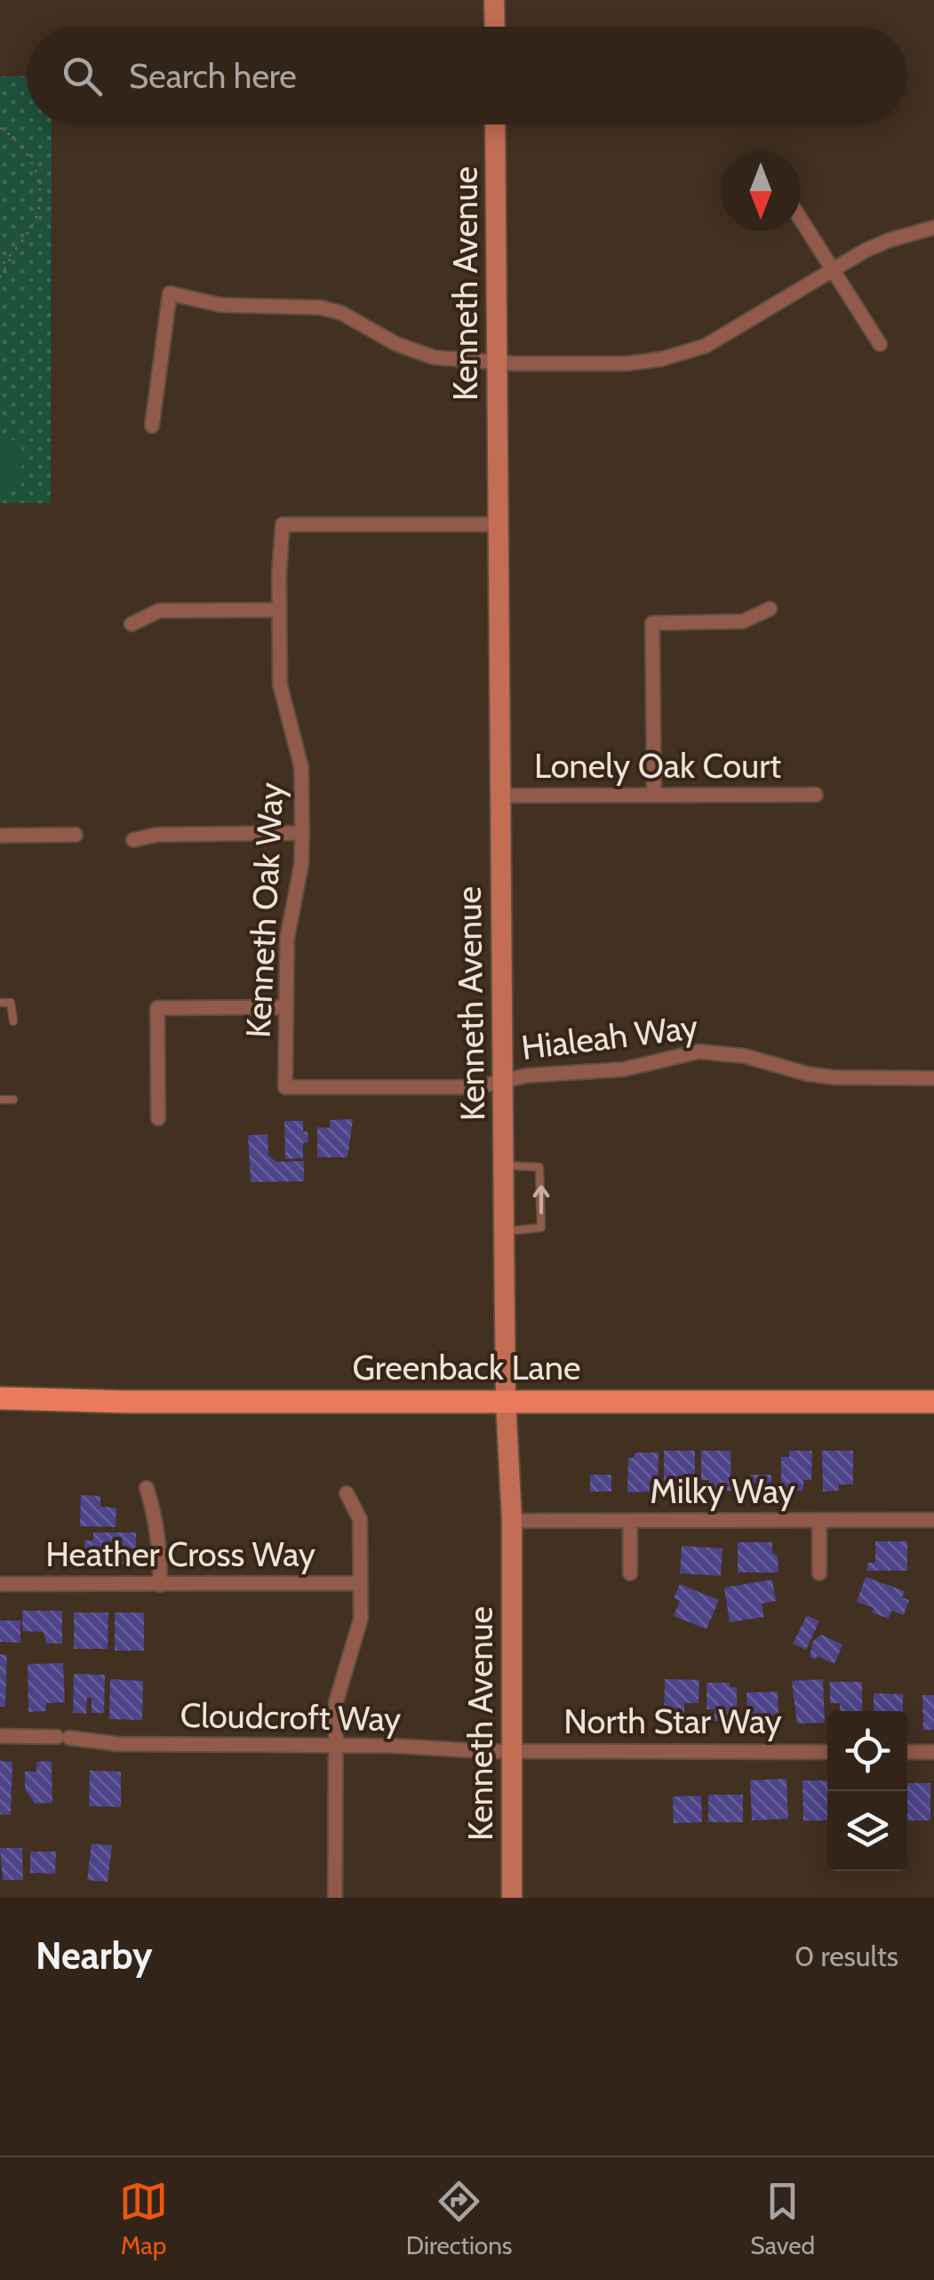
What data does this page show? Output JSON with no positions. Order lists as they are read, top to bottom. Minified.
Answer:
{"streets":{"main road":["Kenneth Avenue","Greenback Lane"],"street":["Lonely Oak Court","Kenneth Oak Way","Hialeah Way","Milky Way","Heather Cross Way","Cloudcroft Way","North Star Way"]},"crossings":[["Kenneth Avenue","Lonely Oak Court"],["Kenneth Avenue","Kenneth Oak Way"],["Kenneth Avenue","Hialeah Way"],["Kenneth Avenue","Greenback Lane"],["Kenneth Avenue","Milky Way"],["Kenneth Avenue","Cloudcroft Way"],["Kenneth Avenue","North Star Way"],["Kenneth Oak Way","Hialeah Way"],["Cloudcroft Way","North Star Way"]],"north":"bottom","page":{"search":"Search here","heading":["Nearby","0 results"],"nav":["Map","Directions","Saved"]}}
